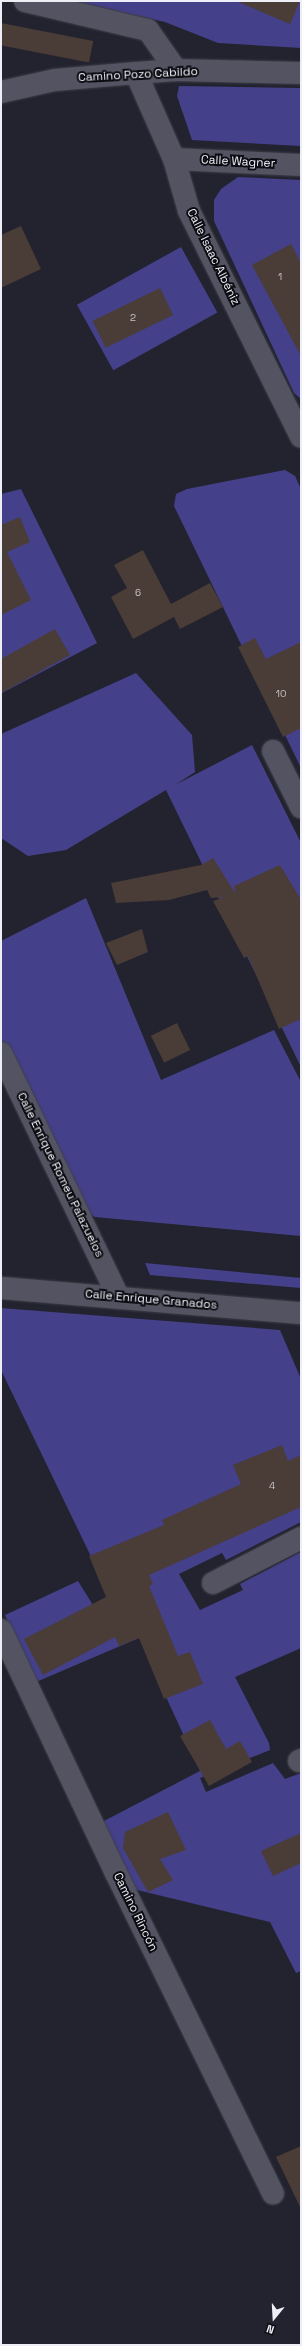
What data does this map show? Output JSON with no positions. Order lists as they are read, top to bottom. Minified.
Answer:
{"streets":{"street":["Camino Pozo Cabildo","Calle Wagner","Calle Isaac Albéniz","Calle Enrique Romeu Palazuelos","Calle Enrique Granados","Camino Rincón"]},"crossings":[["Camino Pozo Cabildo","Calle Isaac Albéniz"],["Calle Wagner","Calle Isaac Albéniz"],["Calle Enrique Romeu Palazuelos","Calle Enrique Granados"]],"house_numbers":["1","2","6","10","4"],"north":"bottom"}
